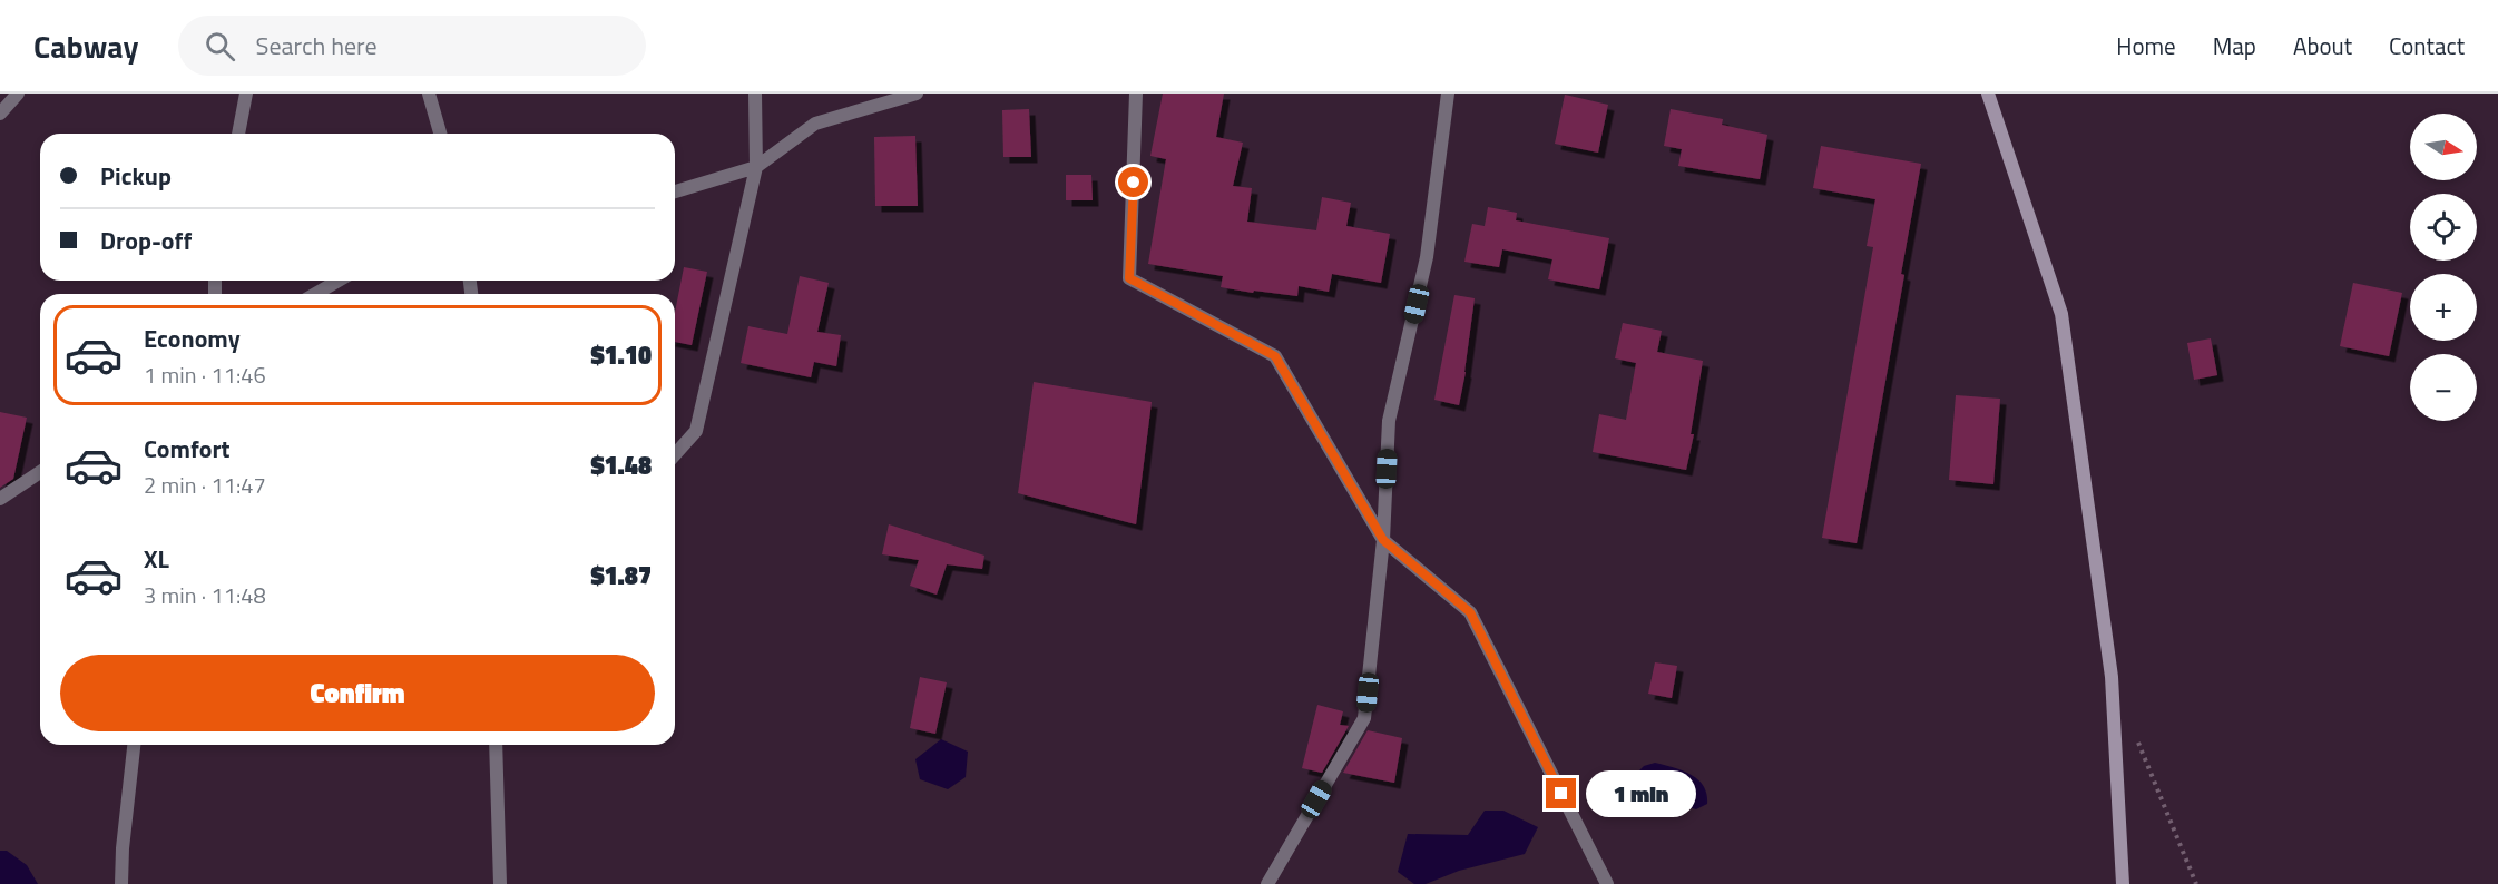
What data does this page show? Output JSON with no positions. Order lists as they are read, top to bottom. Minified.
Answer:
{"north":"right","page":{"header":"Cabway","search":"Search here","nav":["Home","Map","About","Contact"],"map_buttons":["+","−"],"banner":["Pickup","Drop-off"],"list":[{"name":"Economy","note":"1 min · 11:46","value":"$1.10"},{"name":"Comfort","note":"2 min · 11:47","value":"$1.48"},{"name":"XL","note":"3 min · 11:48","value":"$1.87"}],"buttons":"Confirm","bubble":"1 min"}}
